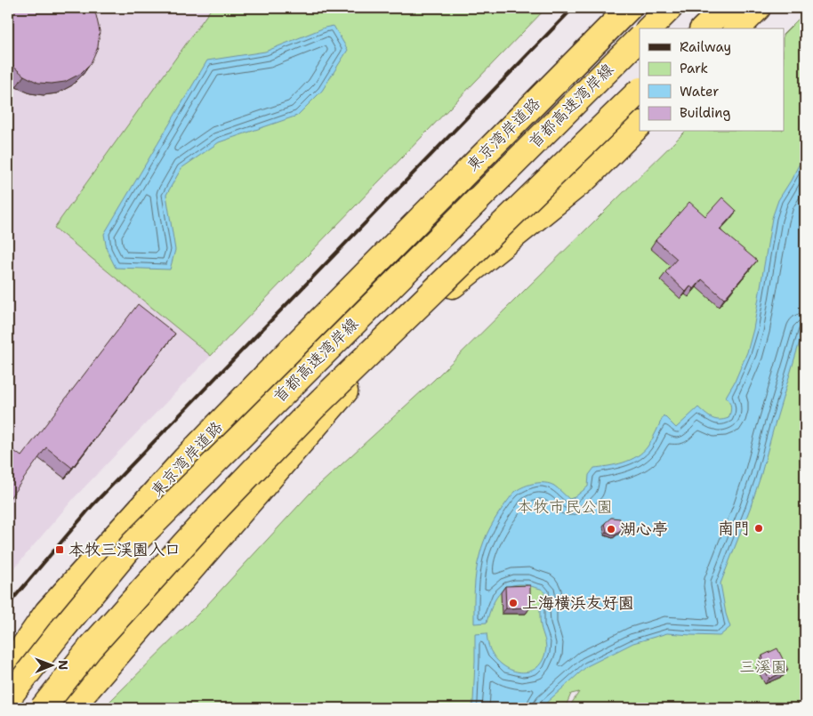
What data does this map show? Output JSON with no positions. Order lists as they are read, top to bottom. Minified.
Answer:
{"streets":{"highway":["首都高速湾岸線","東京湾岸道路"]},"parks":["本牧市民公園","三溪園"],"places":{"other":["南門","湖心亭","上海横浜友好園"],"transit":["本牧三渓園入口"]},"legend":["Railway","Park","Water","Building"],"north":"right"}
